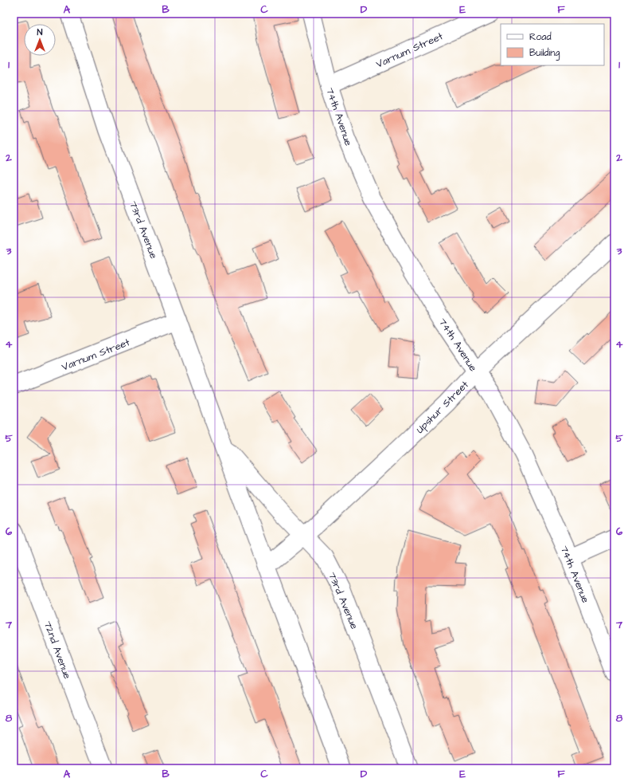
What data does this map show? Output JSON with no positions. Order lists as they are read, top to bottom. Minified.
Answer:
{"streets":{"street":["Varnum Street","74th Avenue","73rd Avenue","Upshur Street","72nd Avenue"]},"crossings":[["Varnum Street","74th Avenue"],["Varnum Street","73rd Avenue"],["74th Avenue","Upshur Street"],["73rd Avenue","Upshur Street"]],"legend":["Road","Building"],"north":"top","grid":{"columns":["A","B","C","D","E","F"],"rows":["1","2","3","4","5","6","7","8"]}}
